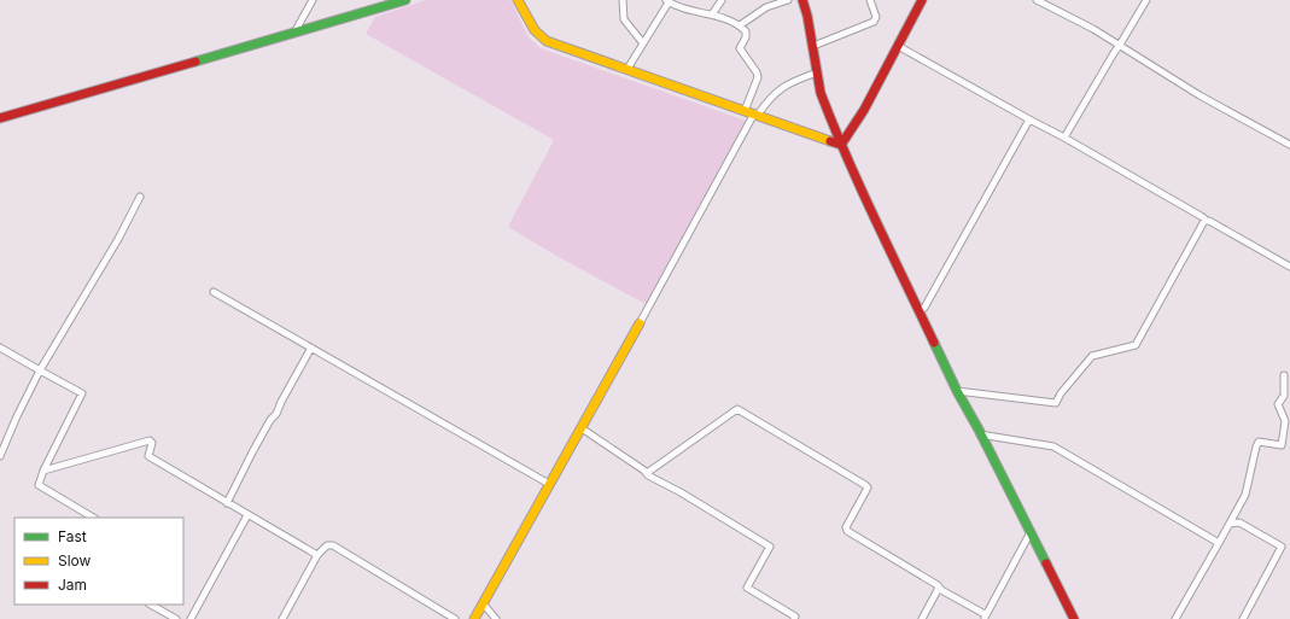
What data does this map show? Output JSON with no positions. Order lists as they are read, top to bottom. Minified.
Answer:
{"legend":["Fast","Slow","Jam"]}
